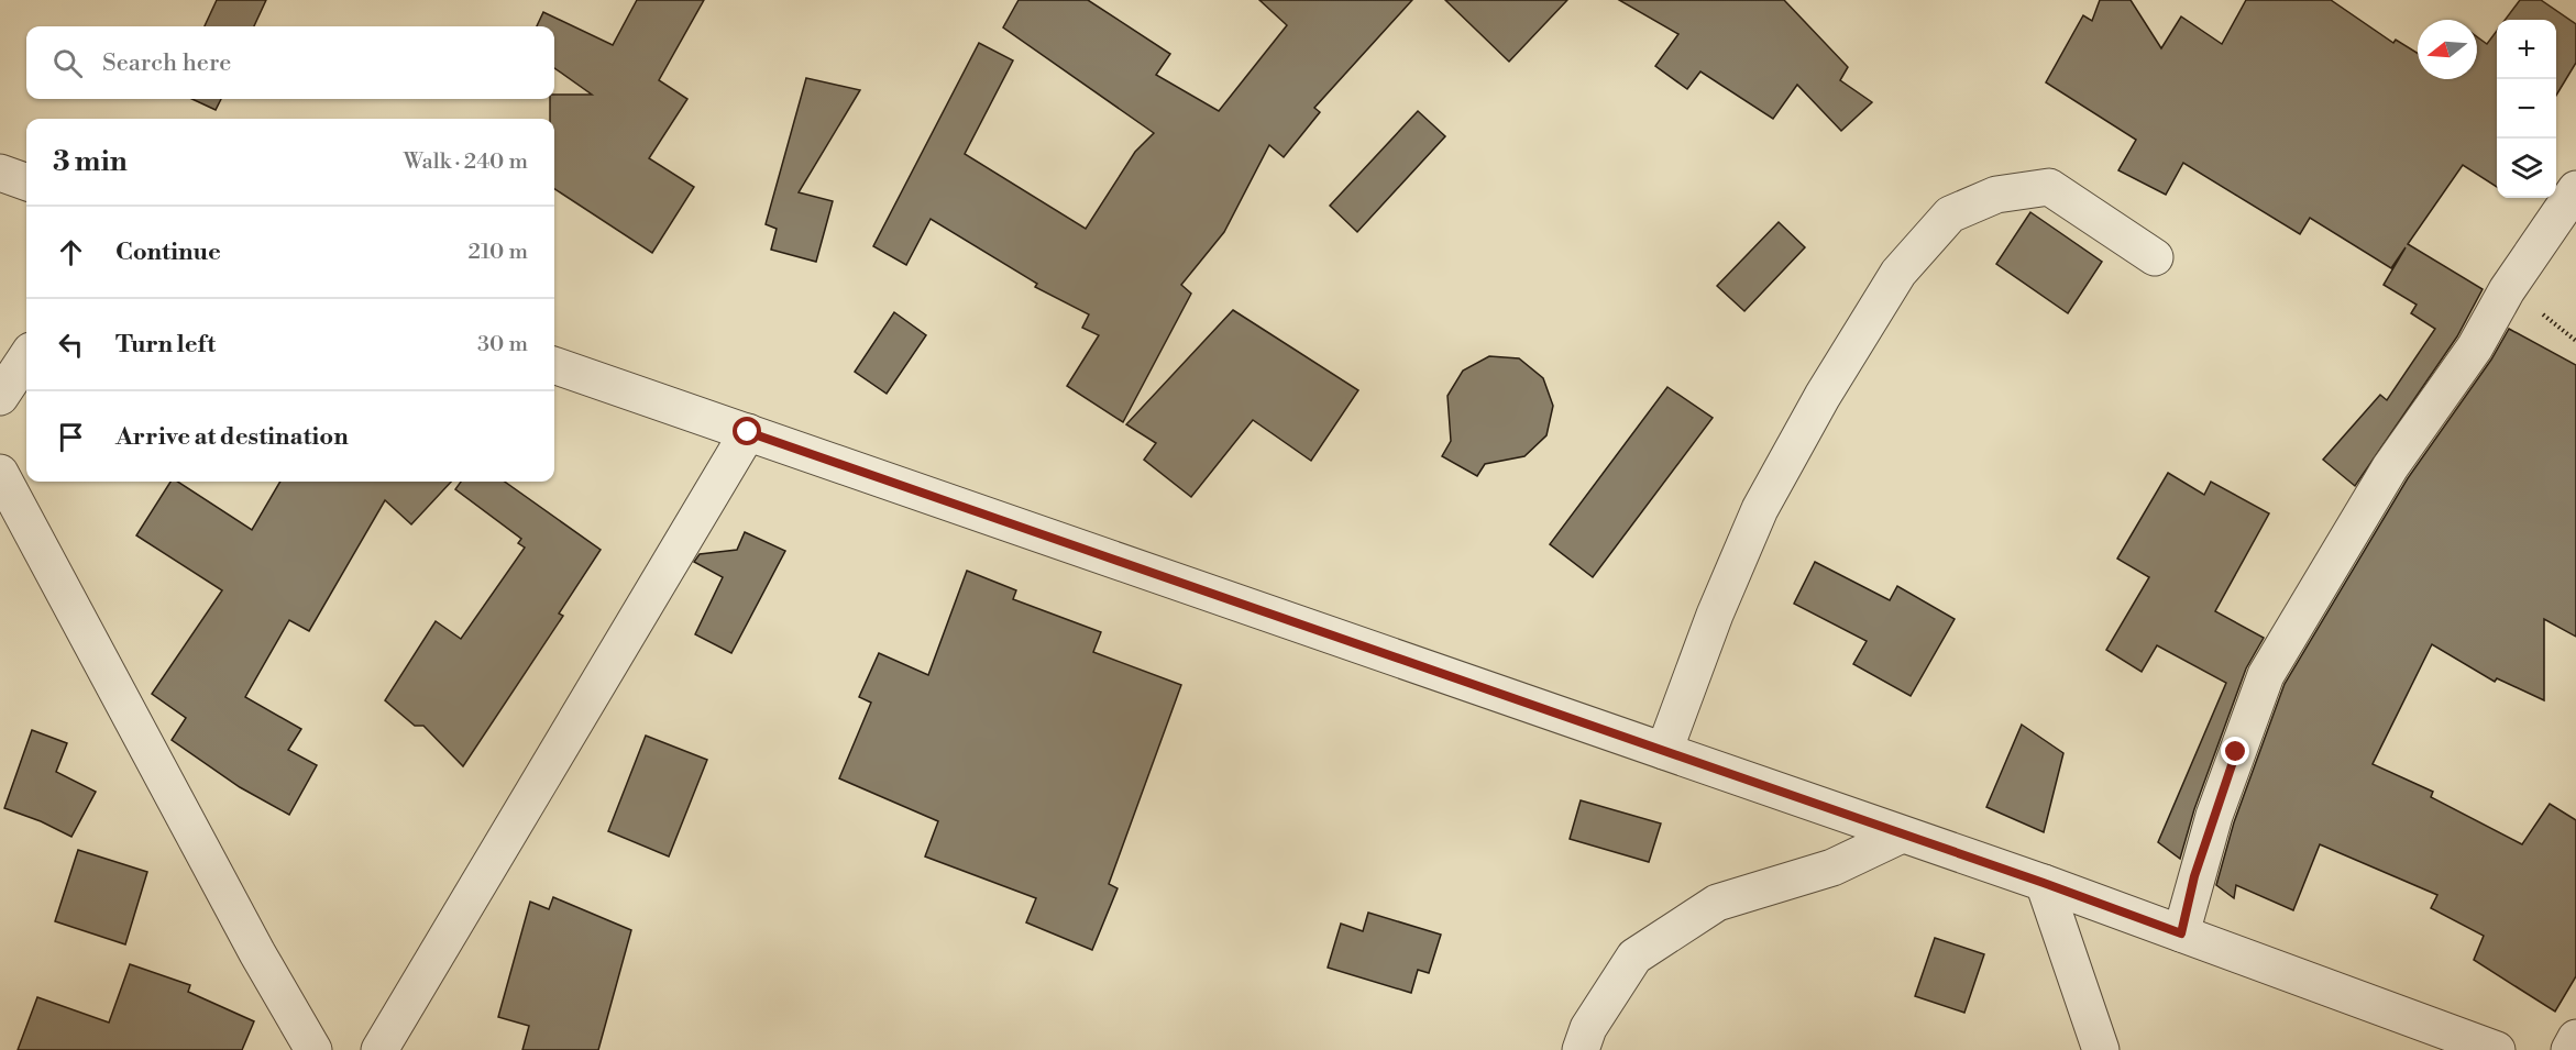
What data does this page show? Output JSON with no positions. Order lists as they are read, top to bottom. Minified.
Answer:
{"north":"left","page":{"map_buttons":["+","−"],"search":"Search here","heading":["3 min","Walk · 240 m"],"list":[["Continue","210 m"],["Turn left","30 m"],"Arrive at destination"]}}
